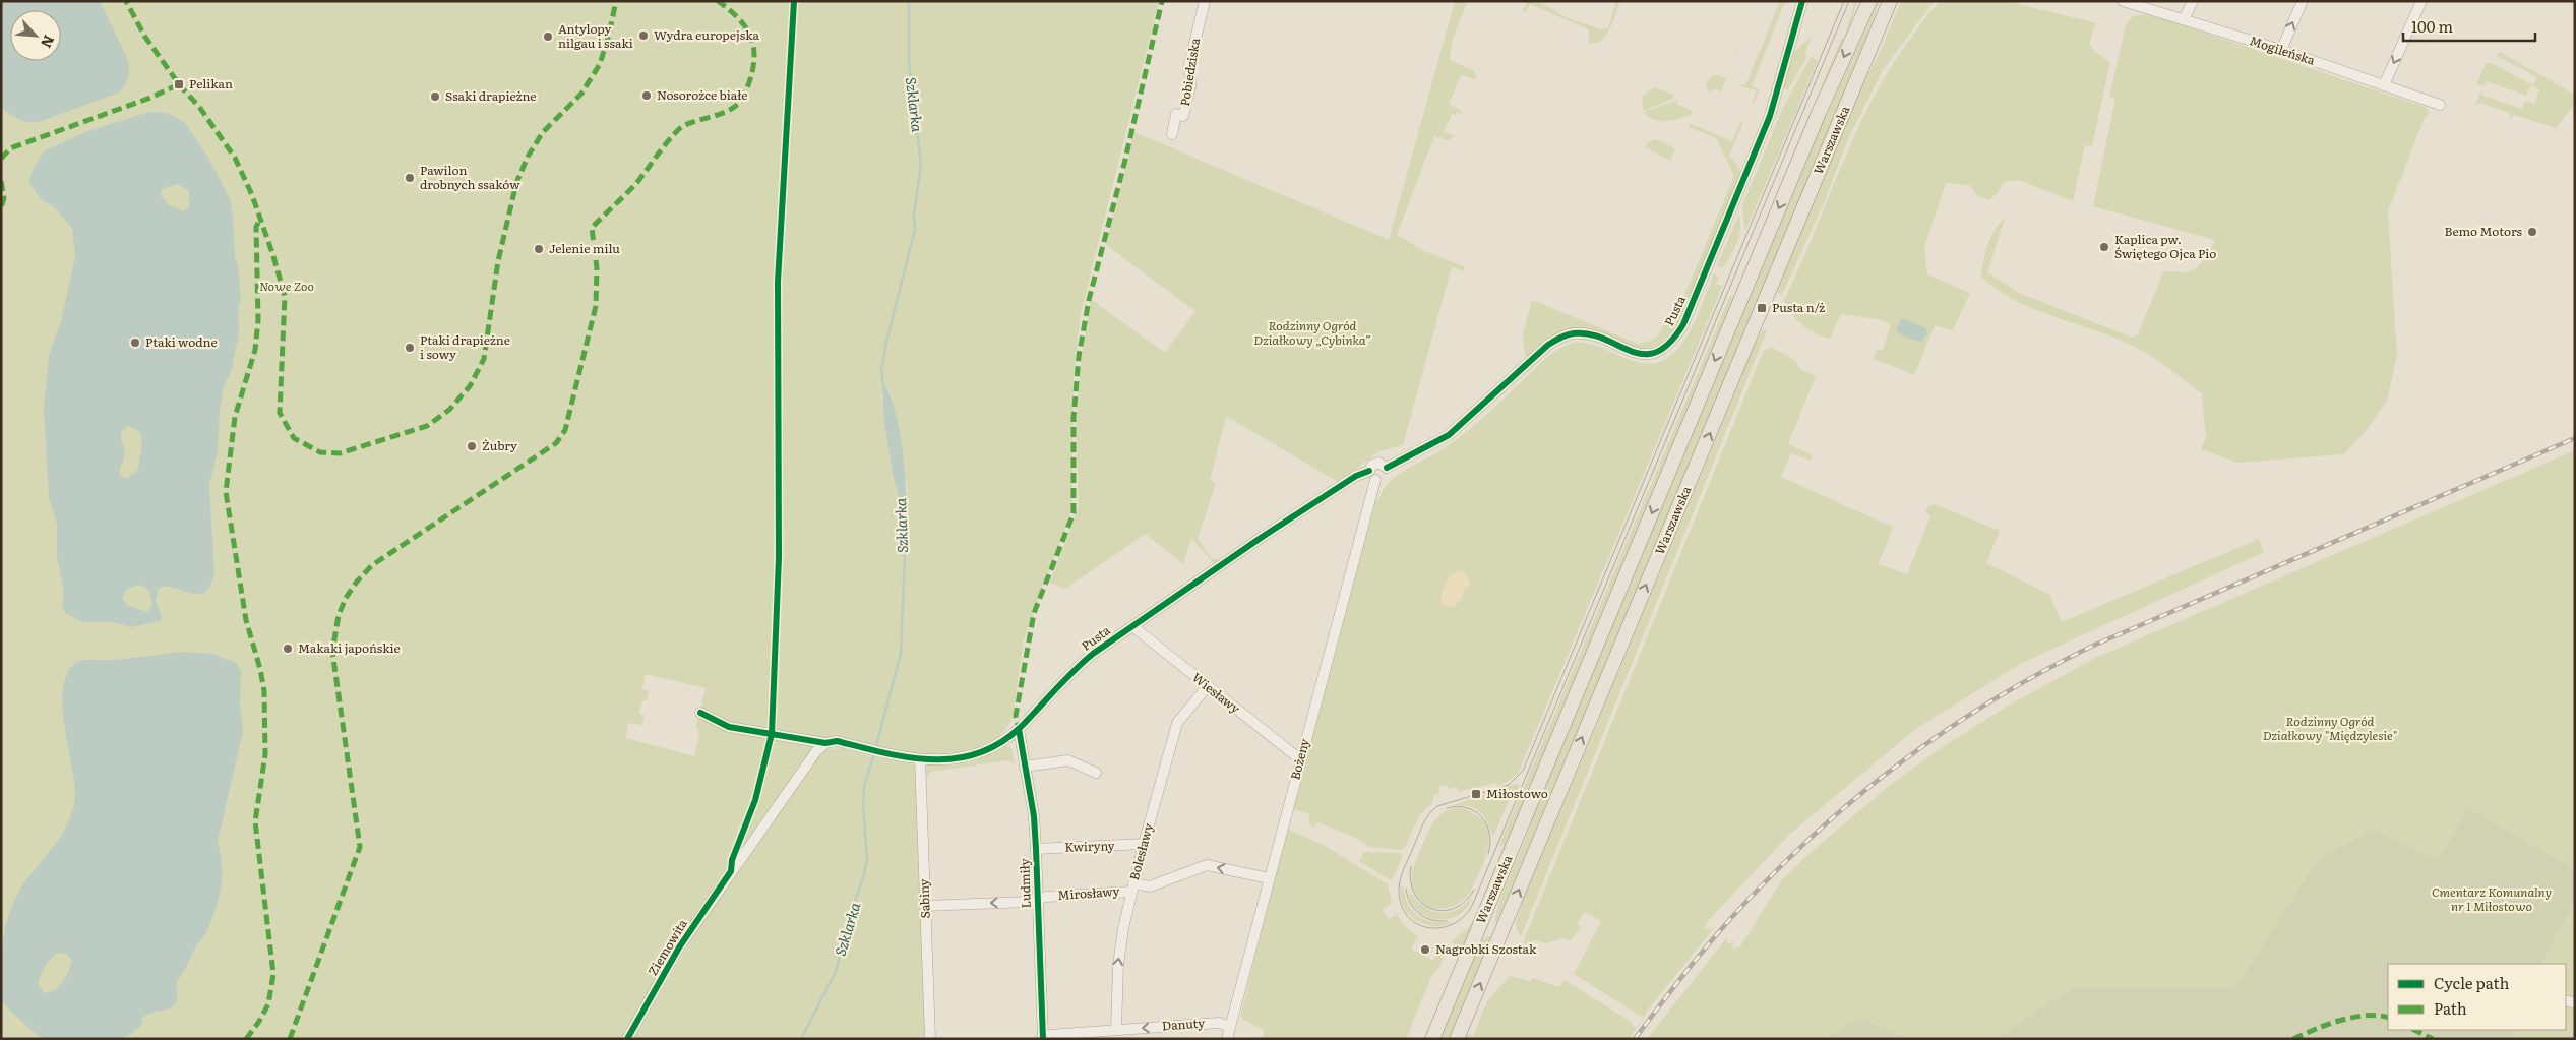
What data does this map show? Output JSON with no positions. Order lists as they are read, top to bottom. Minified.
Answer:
{"streets":{"main road":["Warszawska"],"street":["Mogileńska","Pobiedziska","Pusta","Wiesławy","Bożeny","Kwiryny","Bolesławy","Ludmiły","Mirosławy","Sabiny","Ziemowita","Danuty"]},"crossings":[["Pusta","Wiesławy"],["Pusta","Bożeny"],["Pusta","Ludmiły"],["Pusta","Sabiny"],["Pusta","Ziemowita"],["Wiesławy","Bożeny"],["Wiesławy","Bolesławy"],["Bożeny","Mirosławy"],["Bożeny","Danuty"],["Kwiryny","Bolesławy"],["Kwiryny","Ludmiły"],["Bolesławy","Mirosławy"],["Bolesławy","Danuty"],["Ludmiły","Mirosławy"],["Ludmiły","Danuty"],["Mirosławy","Sabiny"]],"one_way":["Bolesławy","Mirosławy","Danuty"],"water":["Szklarka"],"parks":["Nowe Zoo","Rodzinny Ogród Działkowy „Cybinka”","Rodzinny Ogród Działkowy \"Międzylesie\"","Cmentarz Komunalny nr 1 Miłostowo"],"places":{"other":["Wydra europejska","Antylopy nilgau i ssaki","Nosorożce białe","Ssaki drapieżne","Pawilon drobnych ssaków","Bemo Motors","Kaplica pw. Świętego Ojca Pio","Jelenie milu","Ptaki wodne","Ptaki drapieżne i sowy","Żubry","Makaki japońskie","Nagrobki Szostak"],"transit":["Pelikan","Pusta n/ż","Miłostowo"]},"legend":["Cycle path","Path"],"scale_bar":"100 m","north":"bottom right"}
